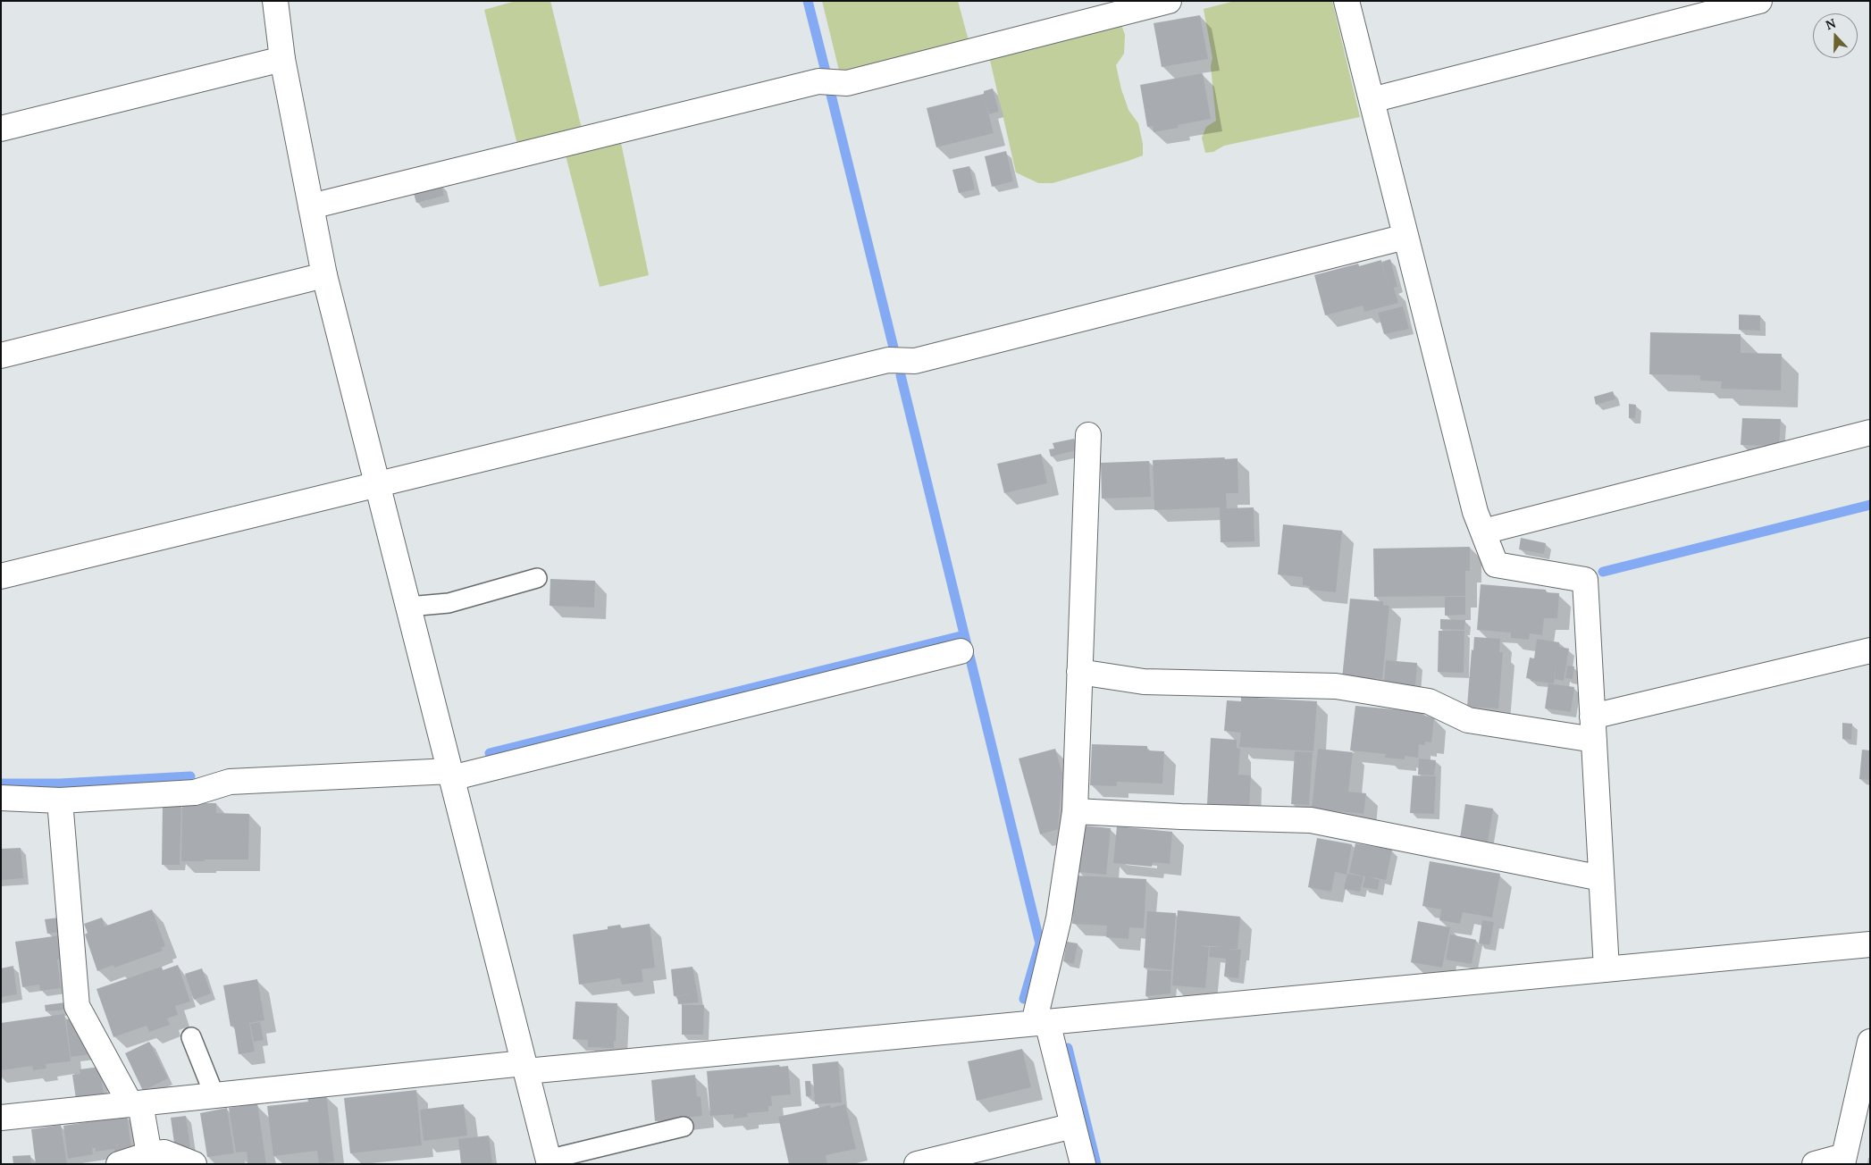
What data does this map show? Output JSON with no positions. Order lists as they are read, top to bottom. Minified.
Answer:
{"north":"top"}
